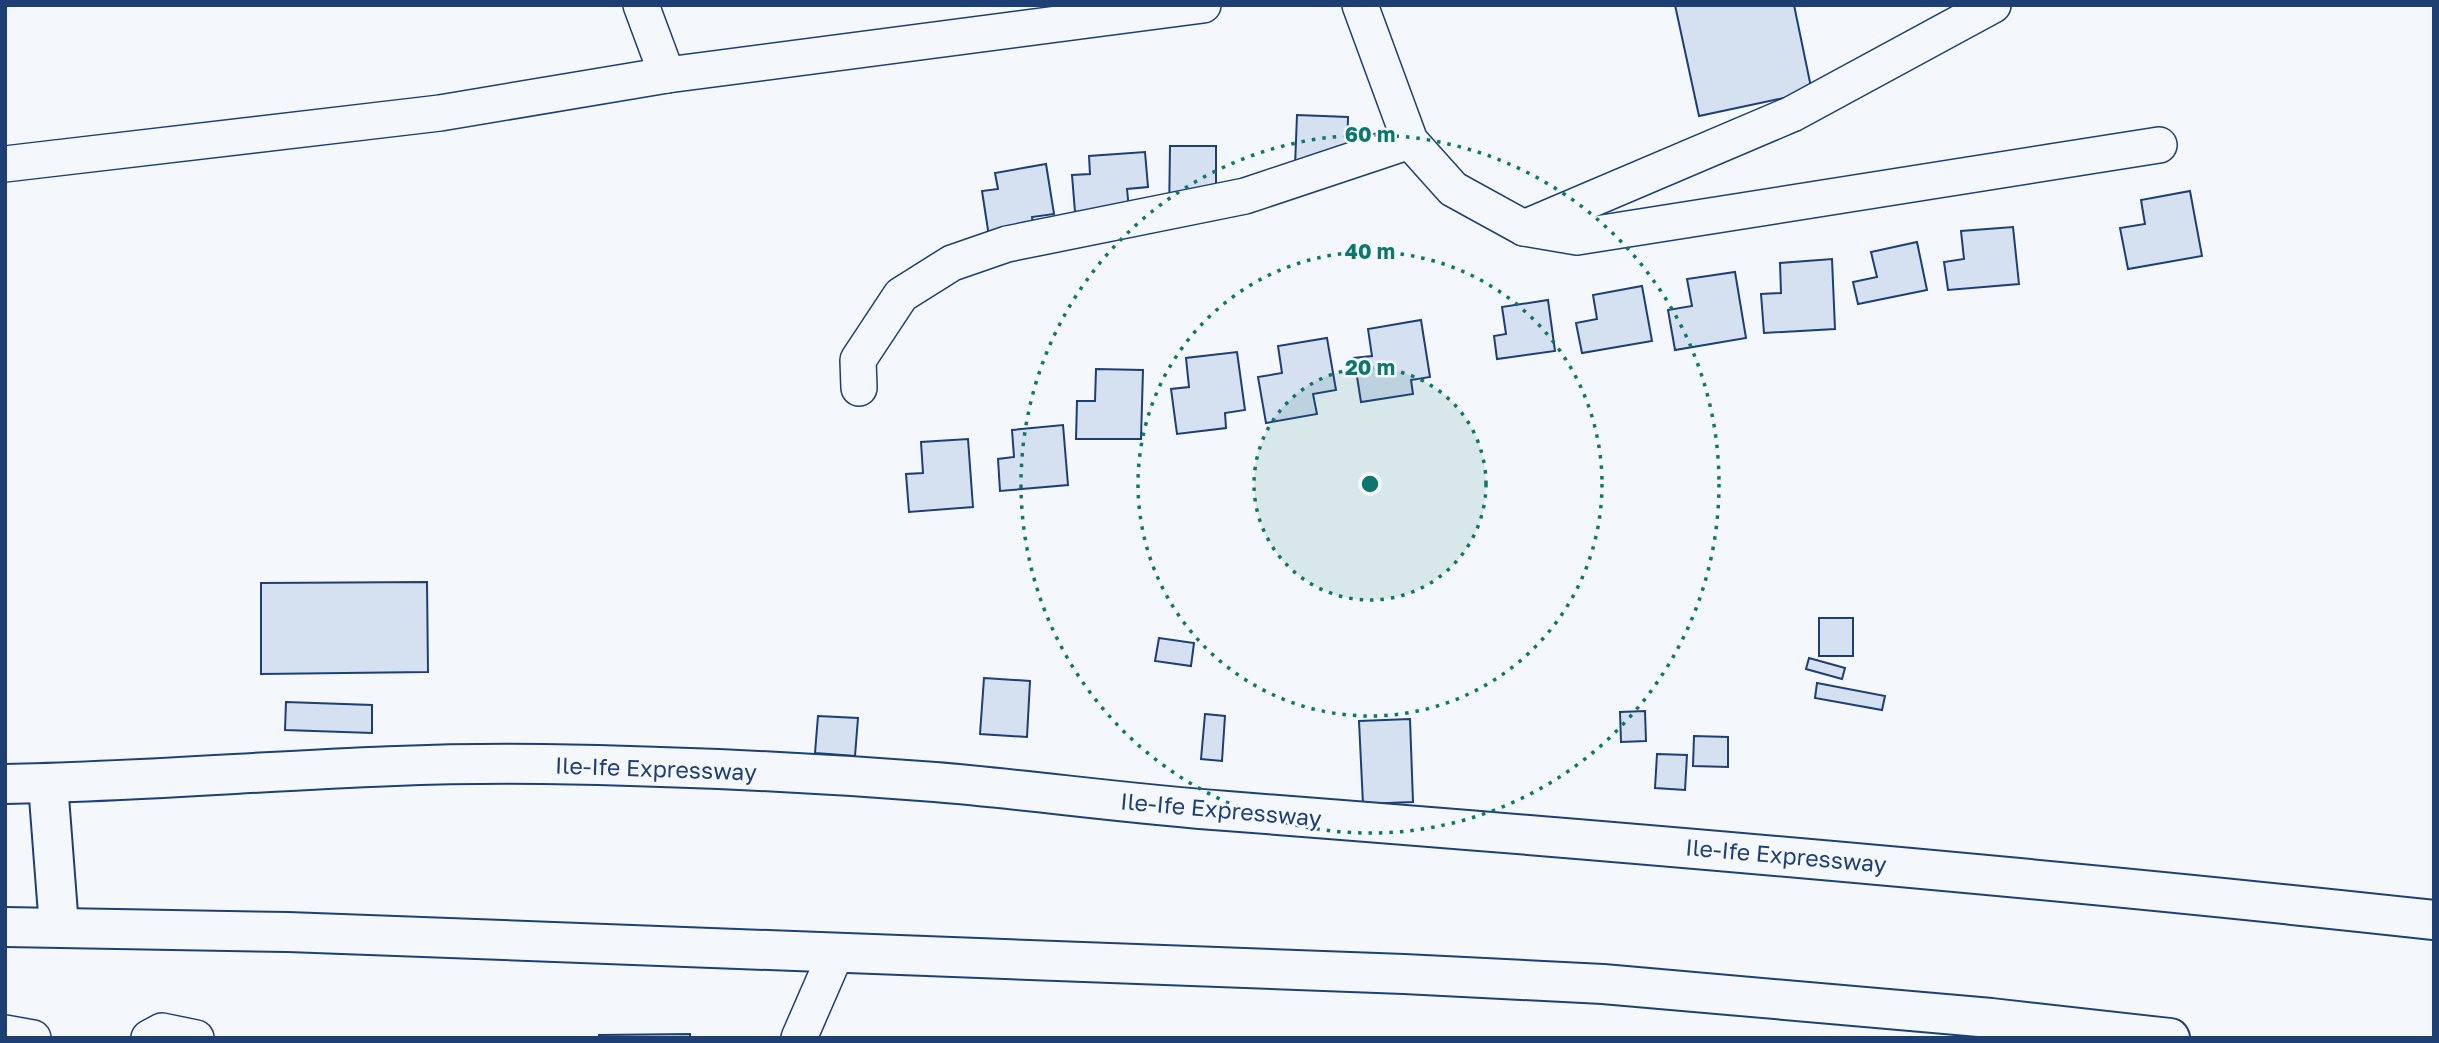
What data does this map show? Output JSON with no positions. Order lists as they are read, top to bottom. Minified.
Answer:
{"streets":{"highway":["Ile-Ife Expressway"]},"rings":["60 m","40 m","20 m"]}
